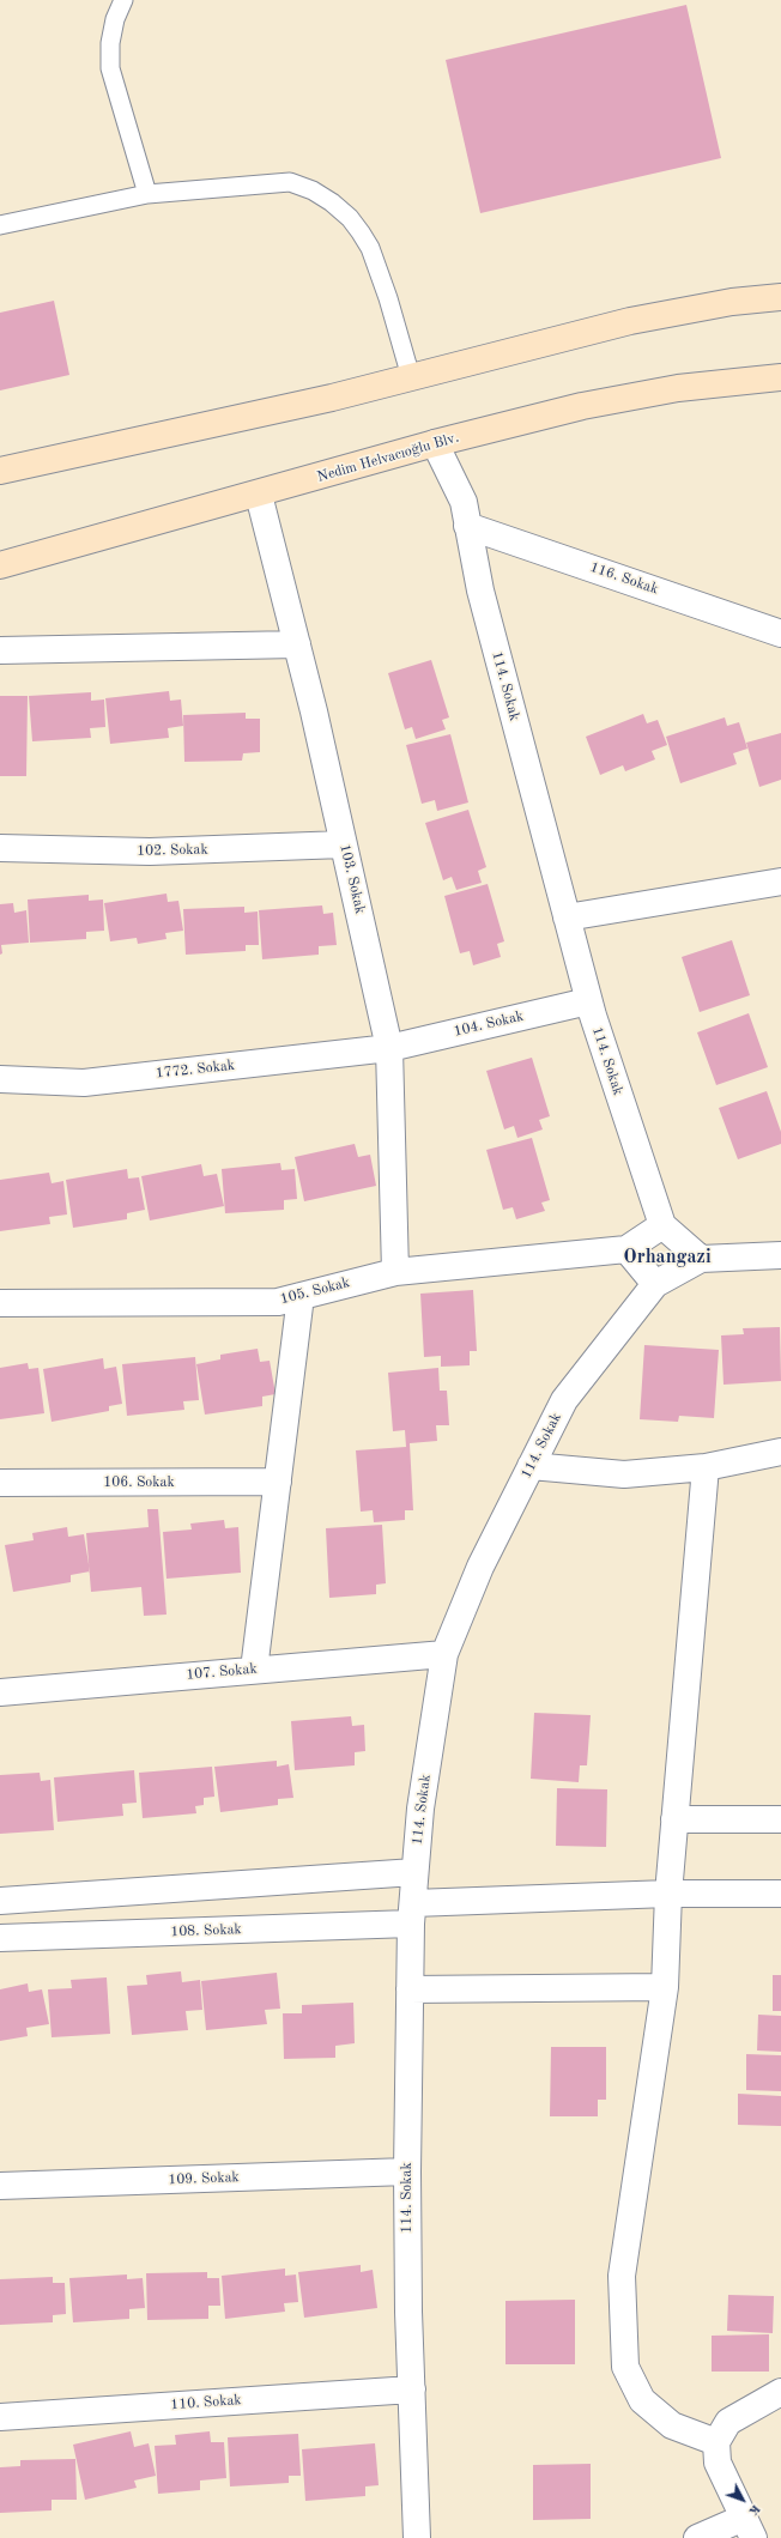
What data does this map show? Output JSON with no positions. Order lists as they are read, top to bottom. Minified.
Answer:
{"streets":{"main road":["Nedim Helvacıoğlu Blv."],"street":["116. Sokak","114. Sokak","102. Sokak","103. Sokak","104. Sokak","1772. Sokak","105. Sokak","106. Sokak","107. Sokak","108. Sokak","109. Sokak","110. Sokak"]},"crossings":[["Nedim Helvacıoğlu Blv.","114. Sokak"],["Nedim Helvacıoğlu Blv.","103. Sokak"],["116. Sokak","114. Sokak"],["114. Sokak","104. Sokak"],["114. Sokak","107. Sokak"],["114. Sokak","108. Sokak"],["114. Sokak","109. Sokak"],["114. Sokak","110. Sokak"],["102. Sokak","103. Sokak"],["103. Sokak","104. Sokak"],["103. Sokak","1772. Sokak"],["103. Sokak","105. Sokak"],["104. Sokak","1772. Sokak"]],"districts":["Orhangazi"],"north":"bottom right"}
